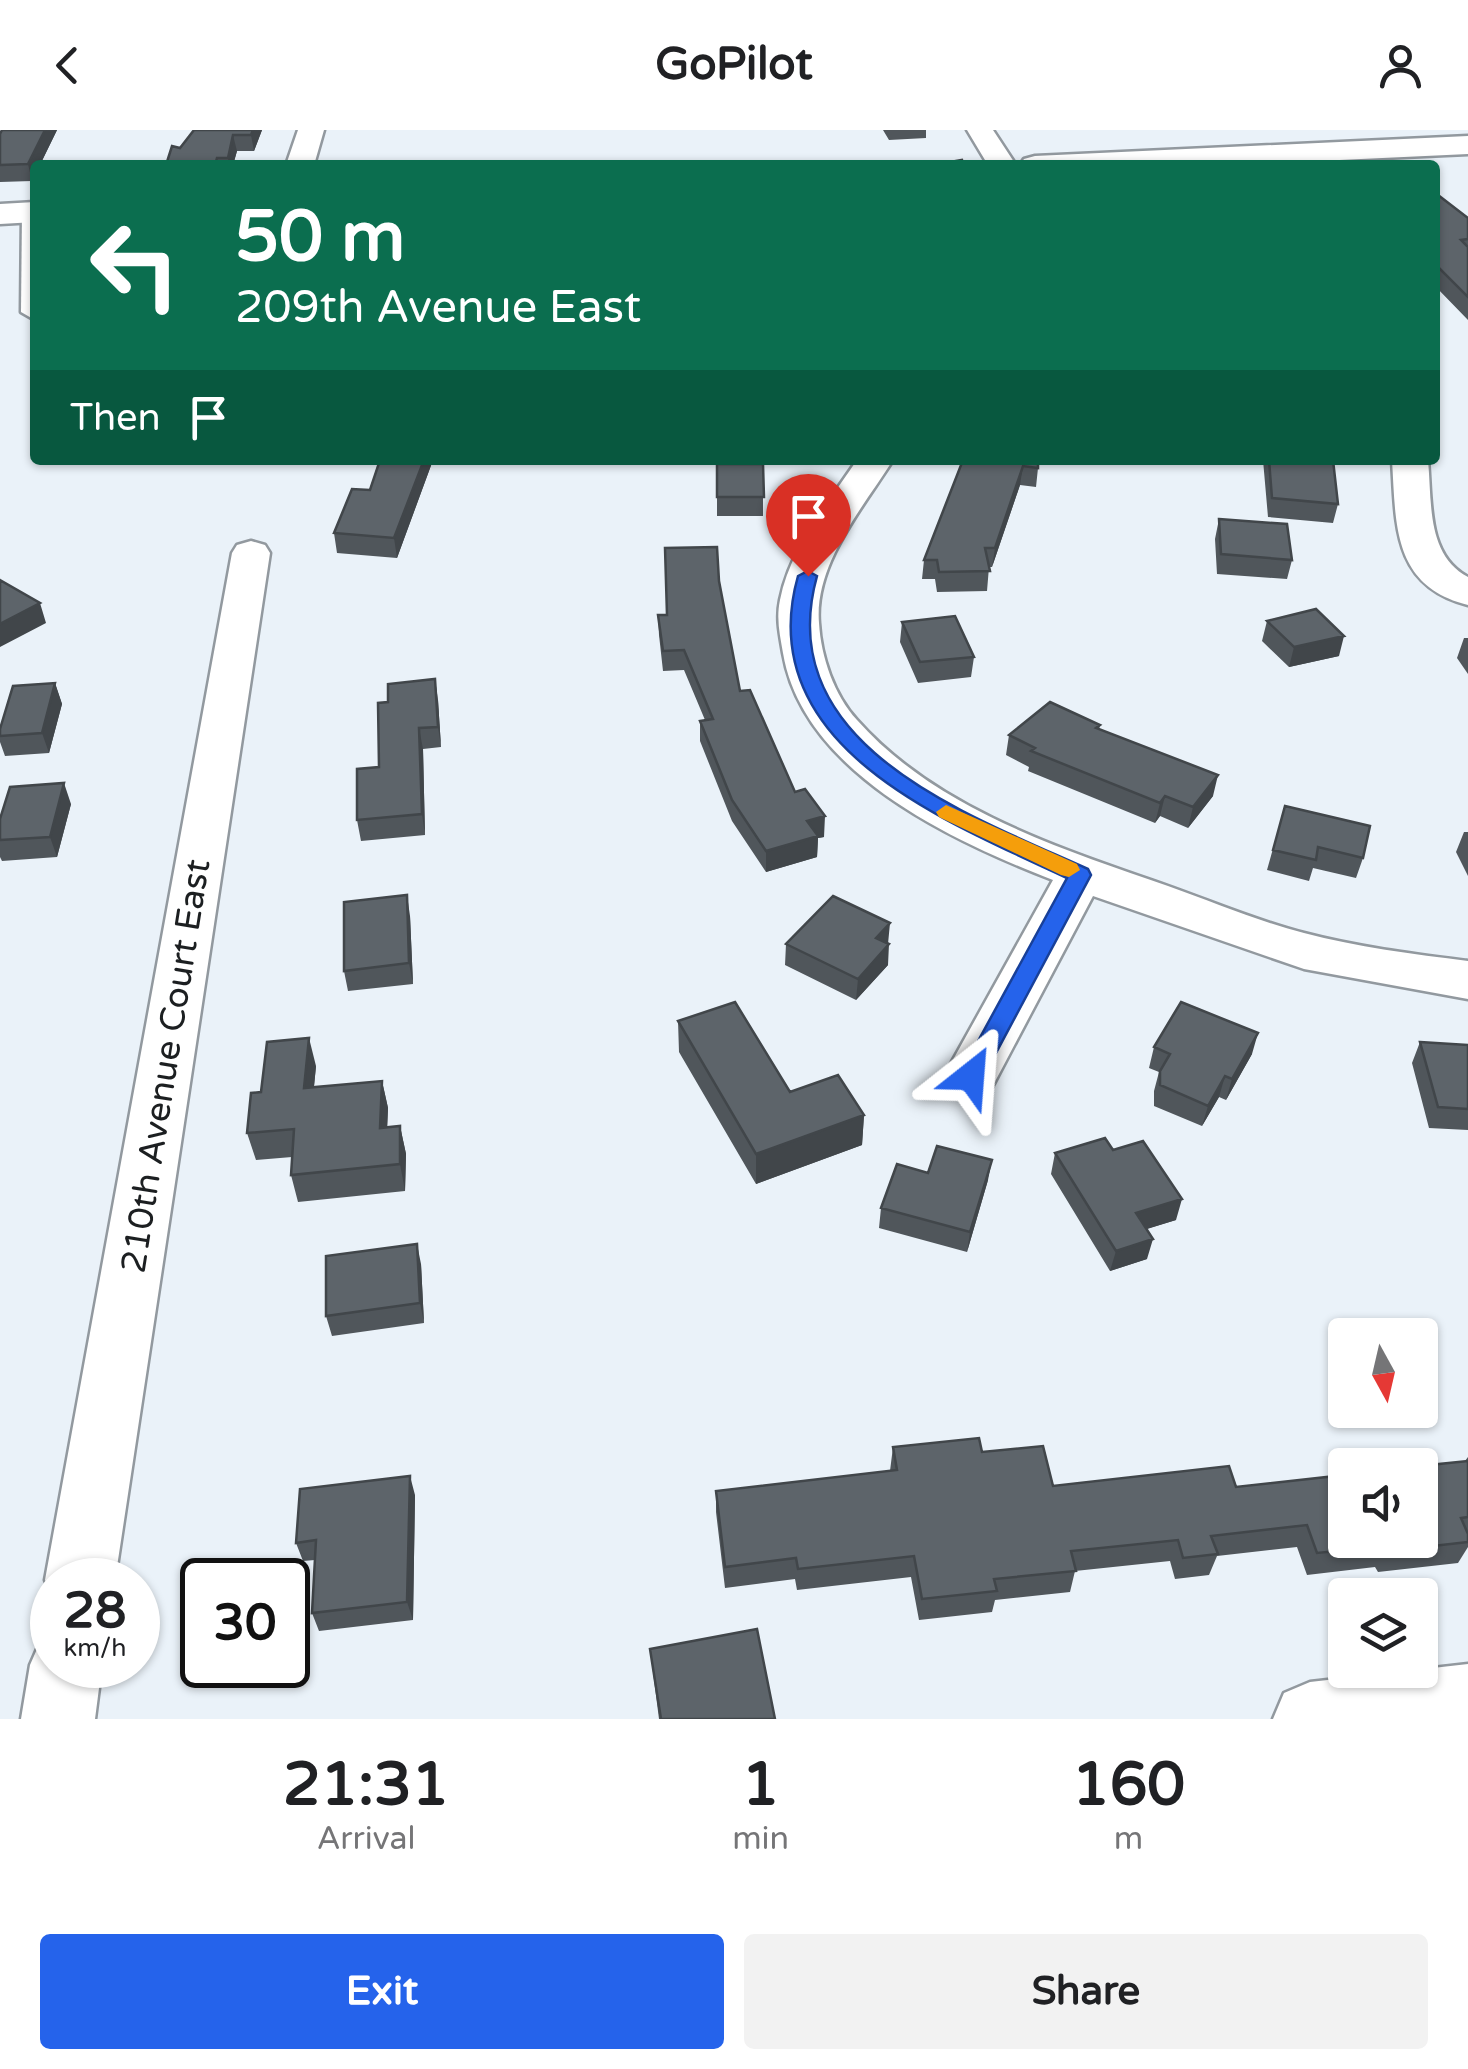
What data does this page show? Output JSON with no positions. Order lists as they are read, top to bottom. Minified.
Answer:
{"streets":{"street":["210th Avenue Court East"]},"north":"bottom","page":{"header":"GoPilot","turn":["50 m","209th Avenue East"],"then":"Then","speed":"28 km/h","limit":"30","eta":["21:31","Arrival","1","min","160","m"],"buttons":["Exit","Share"]}}
